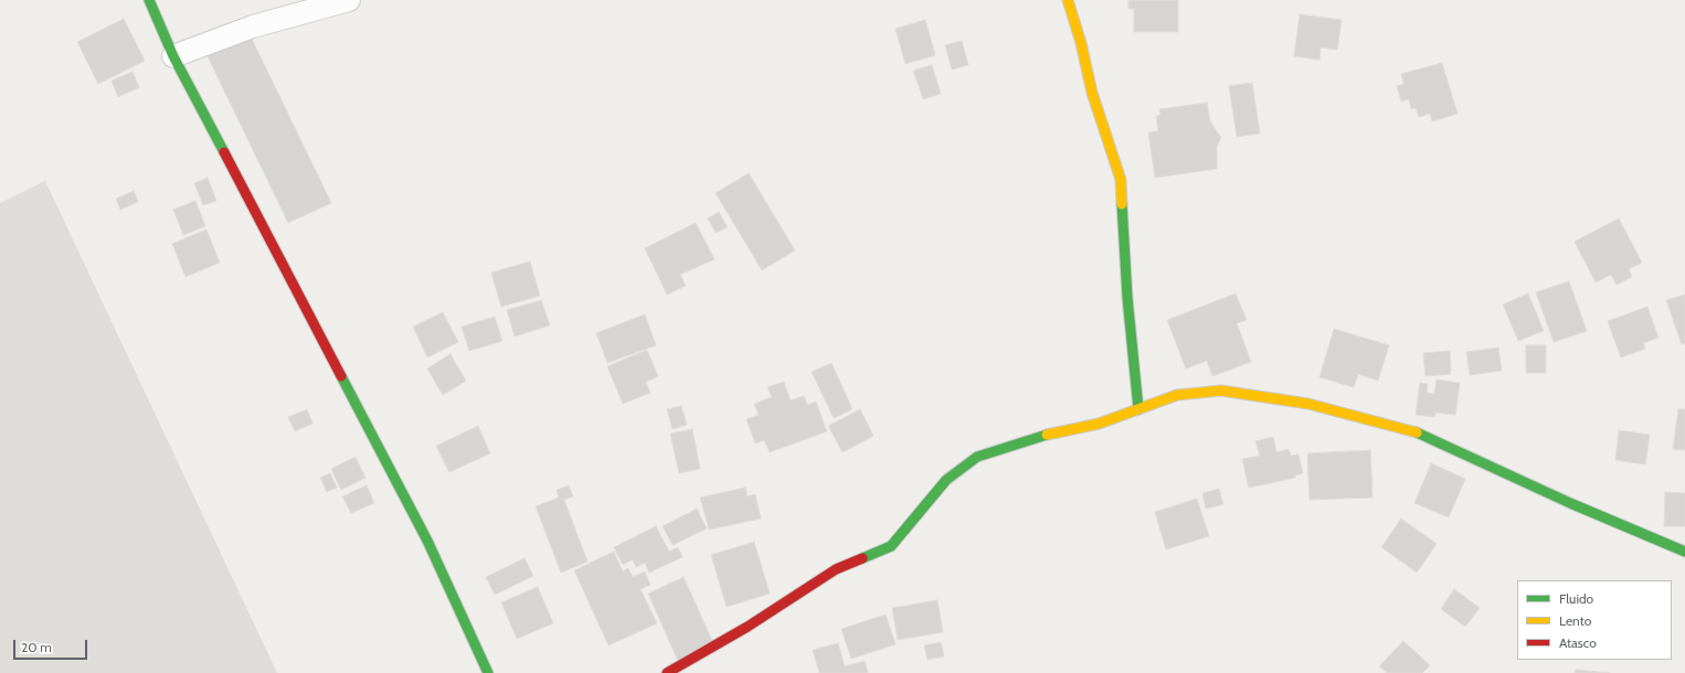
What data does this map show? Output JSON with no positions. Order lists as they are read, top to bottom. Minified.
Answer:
{"legend":["Fluido","Lento","Atasco"],"scale_bar":"20 m"}
